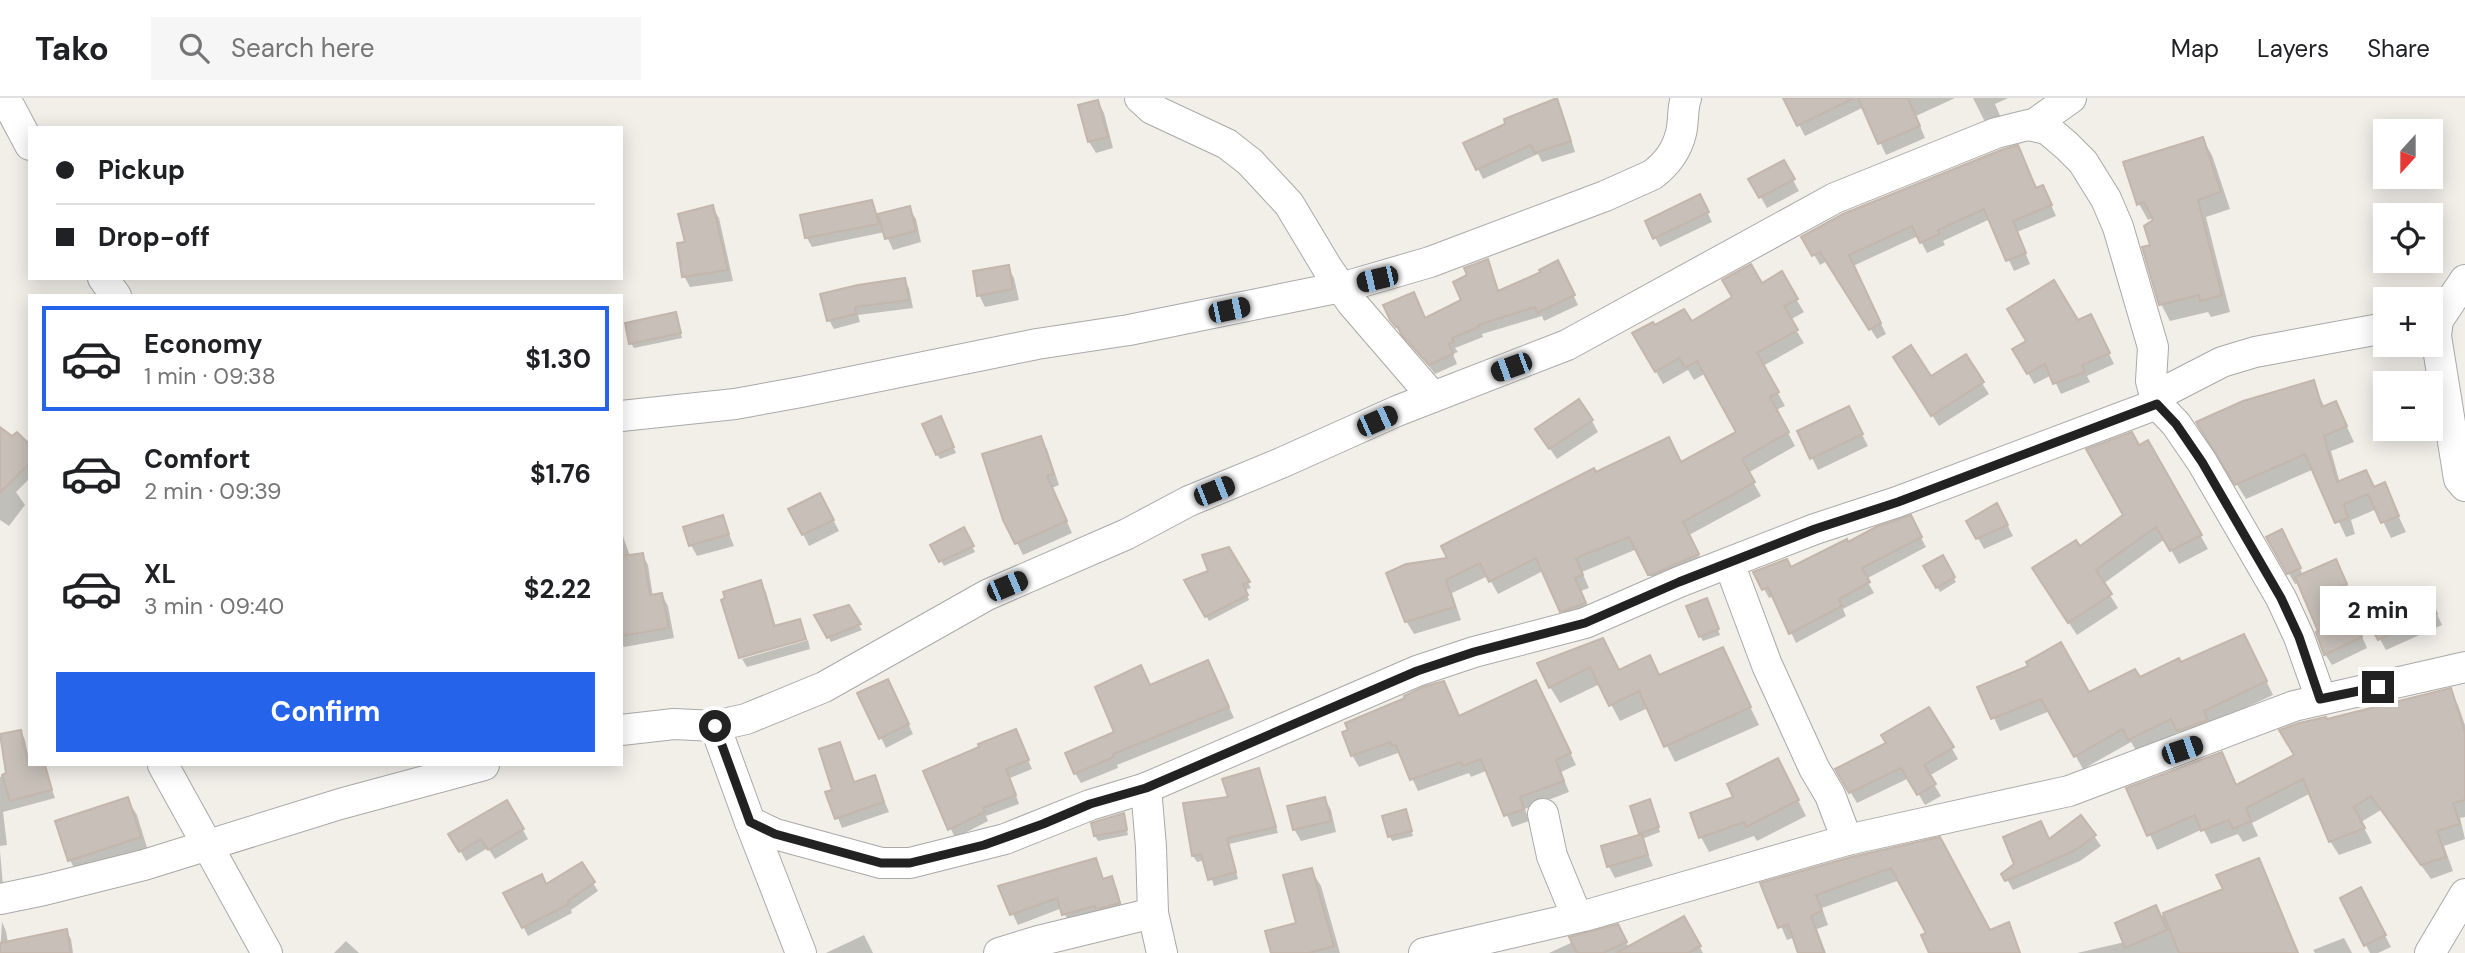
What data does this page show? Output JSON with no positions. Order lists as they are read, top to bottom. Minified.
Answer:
{"north":"bottom","page":{"header":"Tako","search":"Search here","nav":["Map","Layers","Share"],"map_buttons":["+","−"],"banner":["Pickup","Drop-off"],"list":[{"name":"Economy","note":"1 min · 09:38","value":"$1.30"},{"name":"Comfort","note":"2 min · 09:39","value":"$1.76"},{"name":"XL","note":"3 min · 09:40","value":"$2.22"}],"bubble":"2 min","buttons":"Confirm"}}
